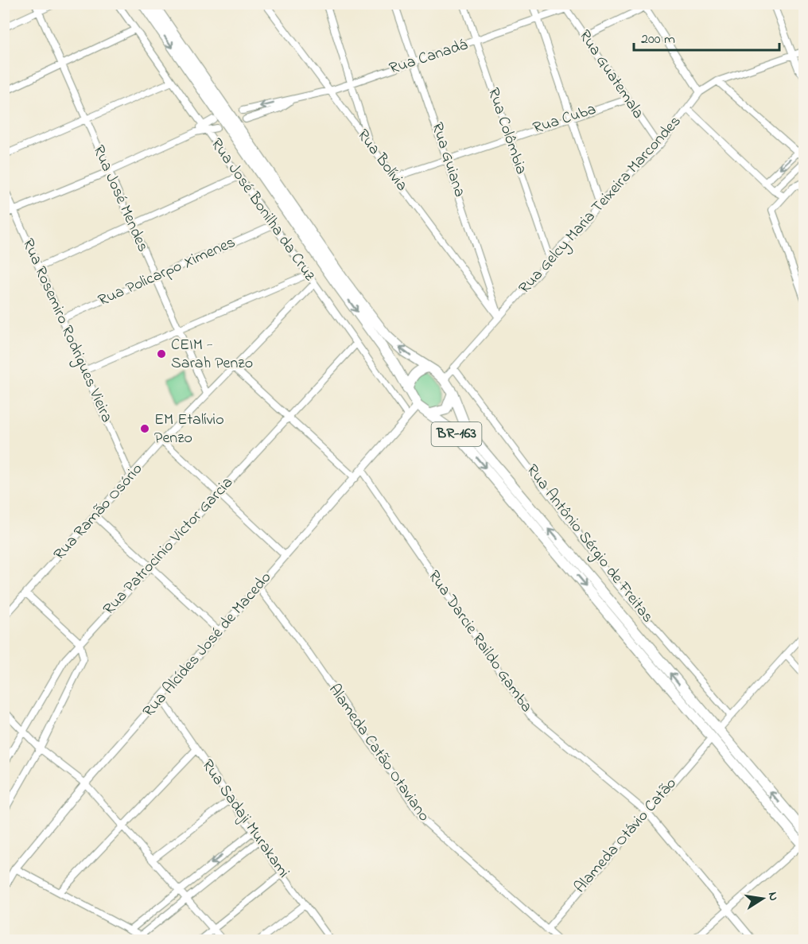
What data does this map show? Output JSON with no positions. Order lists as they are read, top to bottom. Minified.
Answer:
{"streets":{"highway":["BR-163"],"street":["Rua Canadá","Rua Guatemala","Rua Cuba","Rua Colômbia","Rua Guiana","Rua Bolívia","Rua José Mendes","Rua Gelcy Maria Teixeira Marcondes","Rua José Bonilha da Cruz","Rua Policarpo Ximenes","Rua Rosemiro Rodrigues Vieira","Rua Ramão Osório","Rua Antônio Sérgio de Freitas","Rua Patrocinio Victor Garcia","Rua Darcie Raildo Gamba","Rua Alcídes José de Macedo","Alameda Catão Otaviano","Rua Sadaji Murakami","Alameda Otávio Catão"]},"crossings":[["Rua Canadá","Rua Guatemala"],["Rua Canadá","Rua Colômbia"],["Rua Canadá","Rua Guiana"],["Rua Canadá","Rua Bolívia"],["Rua Guatemala","Rua Cuba"],["Rua Guatemala","Rua Gelcy Maria Teixeira Marcondes"],["Rua Cuba","Rua Colômbia"],["Rua Cuba","Rua Guiana"],["Rua Cuba","Rua Bolívia"],["Rua Colômbia","Rua Gelcy Maria Teixeira Marcondes"],["Rua Guiana","Rua Bolívia"],["Rua Guiana","Rua Gelcy Maria Teixeira Marcondes"],["Rua Bolívia","Rua Gelcy Maria Teixeira Marcondes"],["Rua José Mendes","Rua Policarpo Ximenes"],["Rua José Mendes","Rua Ramão Osório"],["Rua Gelcy Maria Teixeira Marcondes","BR-163"],["Rua Gelcy Maria Teixeira Marcondes","Rua Antônio Sérgio de Freitas"],["Rua Gelcy Maria Teixeira Marcondes","Rua Alcídes José de Macedo"],["Rua José Bonilha da Cruz","Rua Policarpo Ximenes"],["Rua José Bonilha da Cruz","Rua Ramão Osório"],["Rua José Bonilha da Cruz","Rua Patrocinio Victor Garcia"],["Rua José Bonilha da Cruz","Rua Alcídes José de Macedo"],["Rua Policarpo Ximenes","Rua Rosemiro Rodrigues Vieira"],["Rua Rosemiro Rodrigues Vieira","Rua Ramão Osório"],["BR-163","Rua Alcídes José de Macedo"],["BR-163","Alameda Otávio Catão"],["Rua Antônio Sérgio de Freitas","Alameda Otávio Catão"],["Rua Darcie Raildo Gamba","Rua Alcídes José de Macedo"],["Rua Darcie Raildo Gamba","Alameda Otávio Catão"],["Rua Alcídes José de Macedo","Alameda Catão Otaviano"],["Rua Alcídes José de Macedo","Rua Sadaji Murakami"],["Alameda Catão Otaviano","Alameda Otávio Catão"]],"places":["CEIM - Sarah Penzo","EM Etalívio Penzo"],"scale_bar":"200 m","north":"right"}
